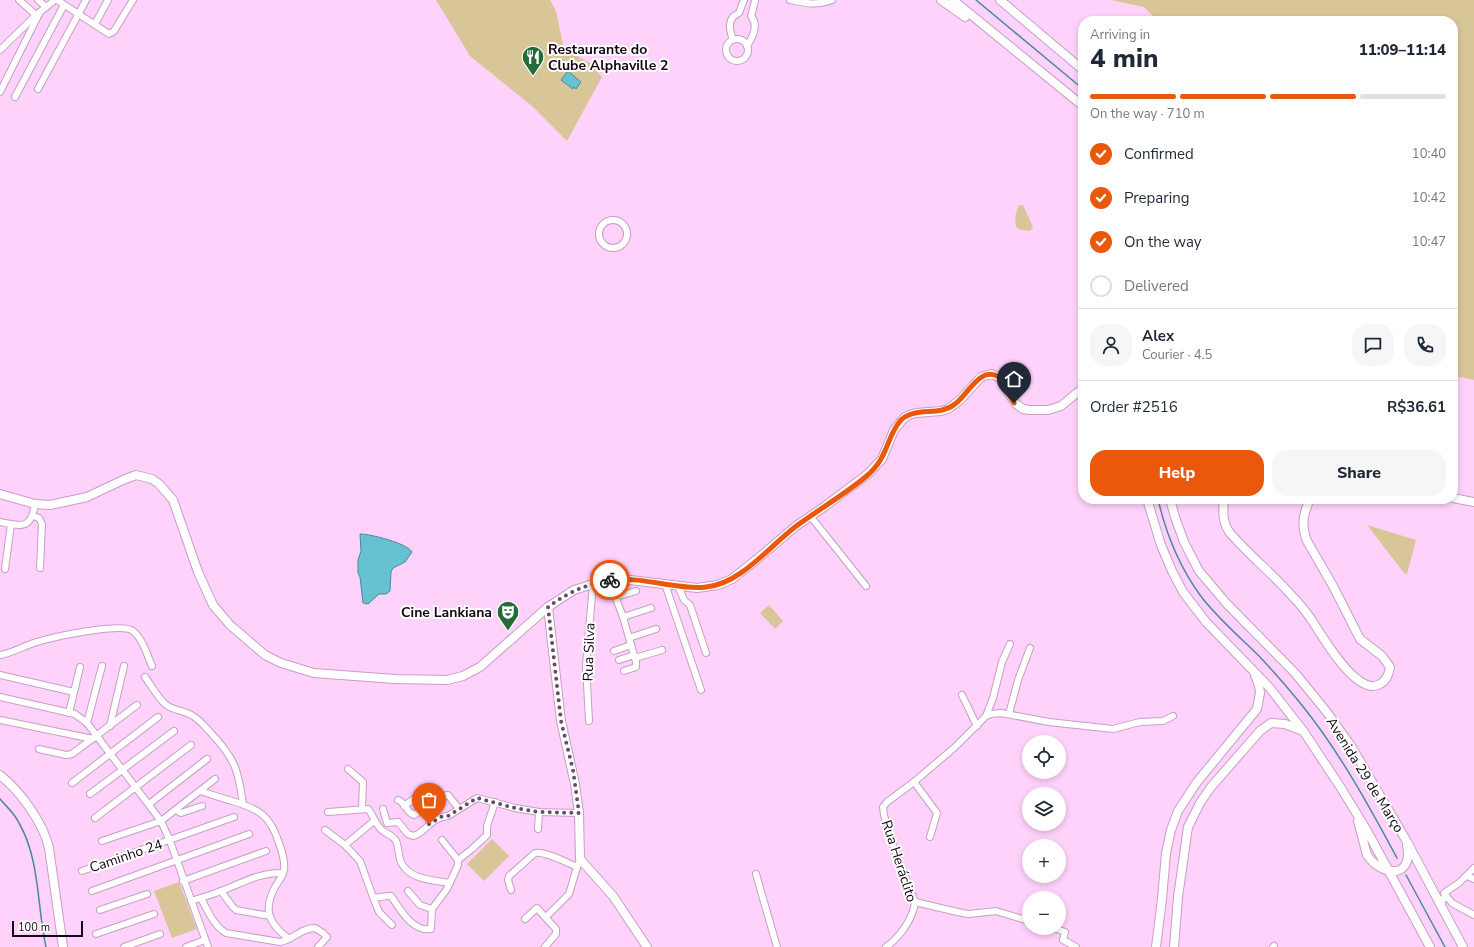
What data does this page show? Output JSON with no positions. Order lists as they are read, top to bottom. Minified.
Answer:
{"streets":{"main road":["Avenida 29 de Março"],"street":["Rua Silva","Caminho 24","Rua Heráclito"]},"places":{"restaurant":["Restaurante do Clube Alphaville 2"],"theatre":["Cine Lankiana"]},"scale_bar":"100 m","page":{"heading":["4 min","Arriving in","11:09–11:14"],"panel":["Alex","Courier · 4.5","Order #2516","R$36.61"],"bar":"On the way · 710 m","list":[["Confirmed","10:40"],["Preparing","10:42"],["On the way","10:47"],"Delivered"],"buttons":["Help","Share"],"map_buttons":["+","−"],"scale":"100 m"}}
